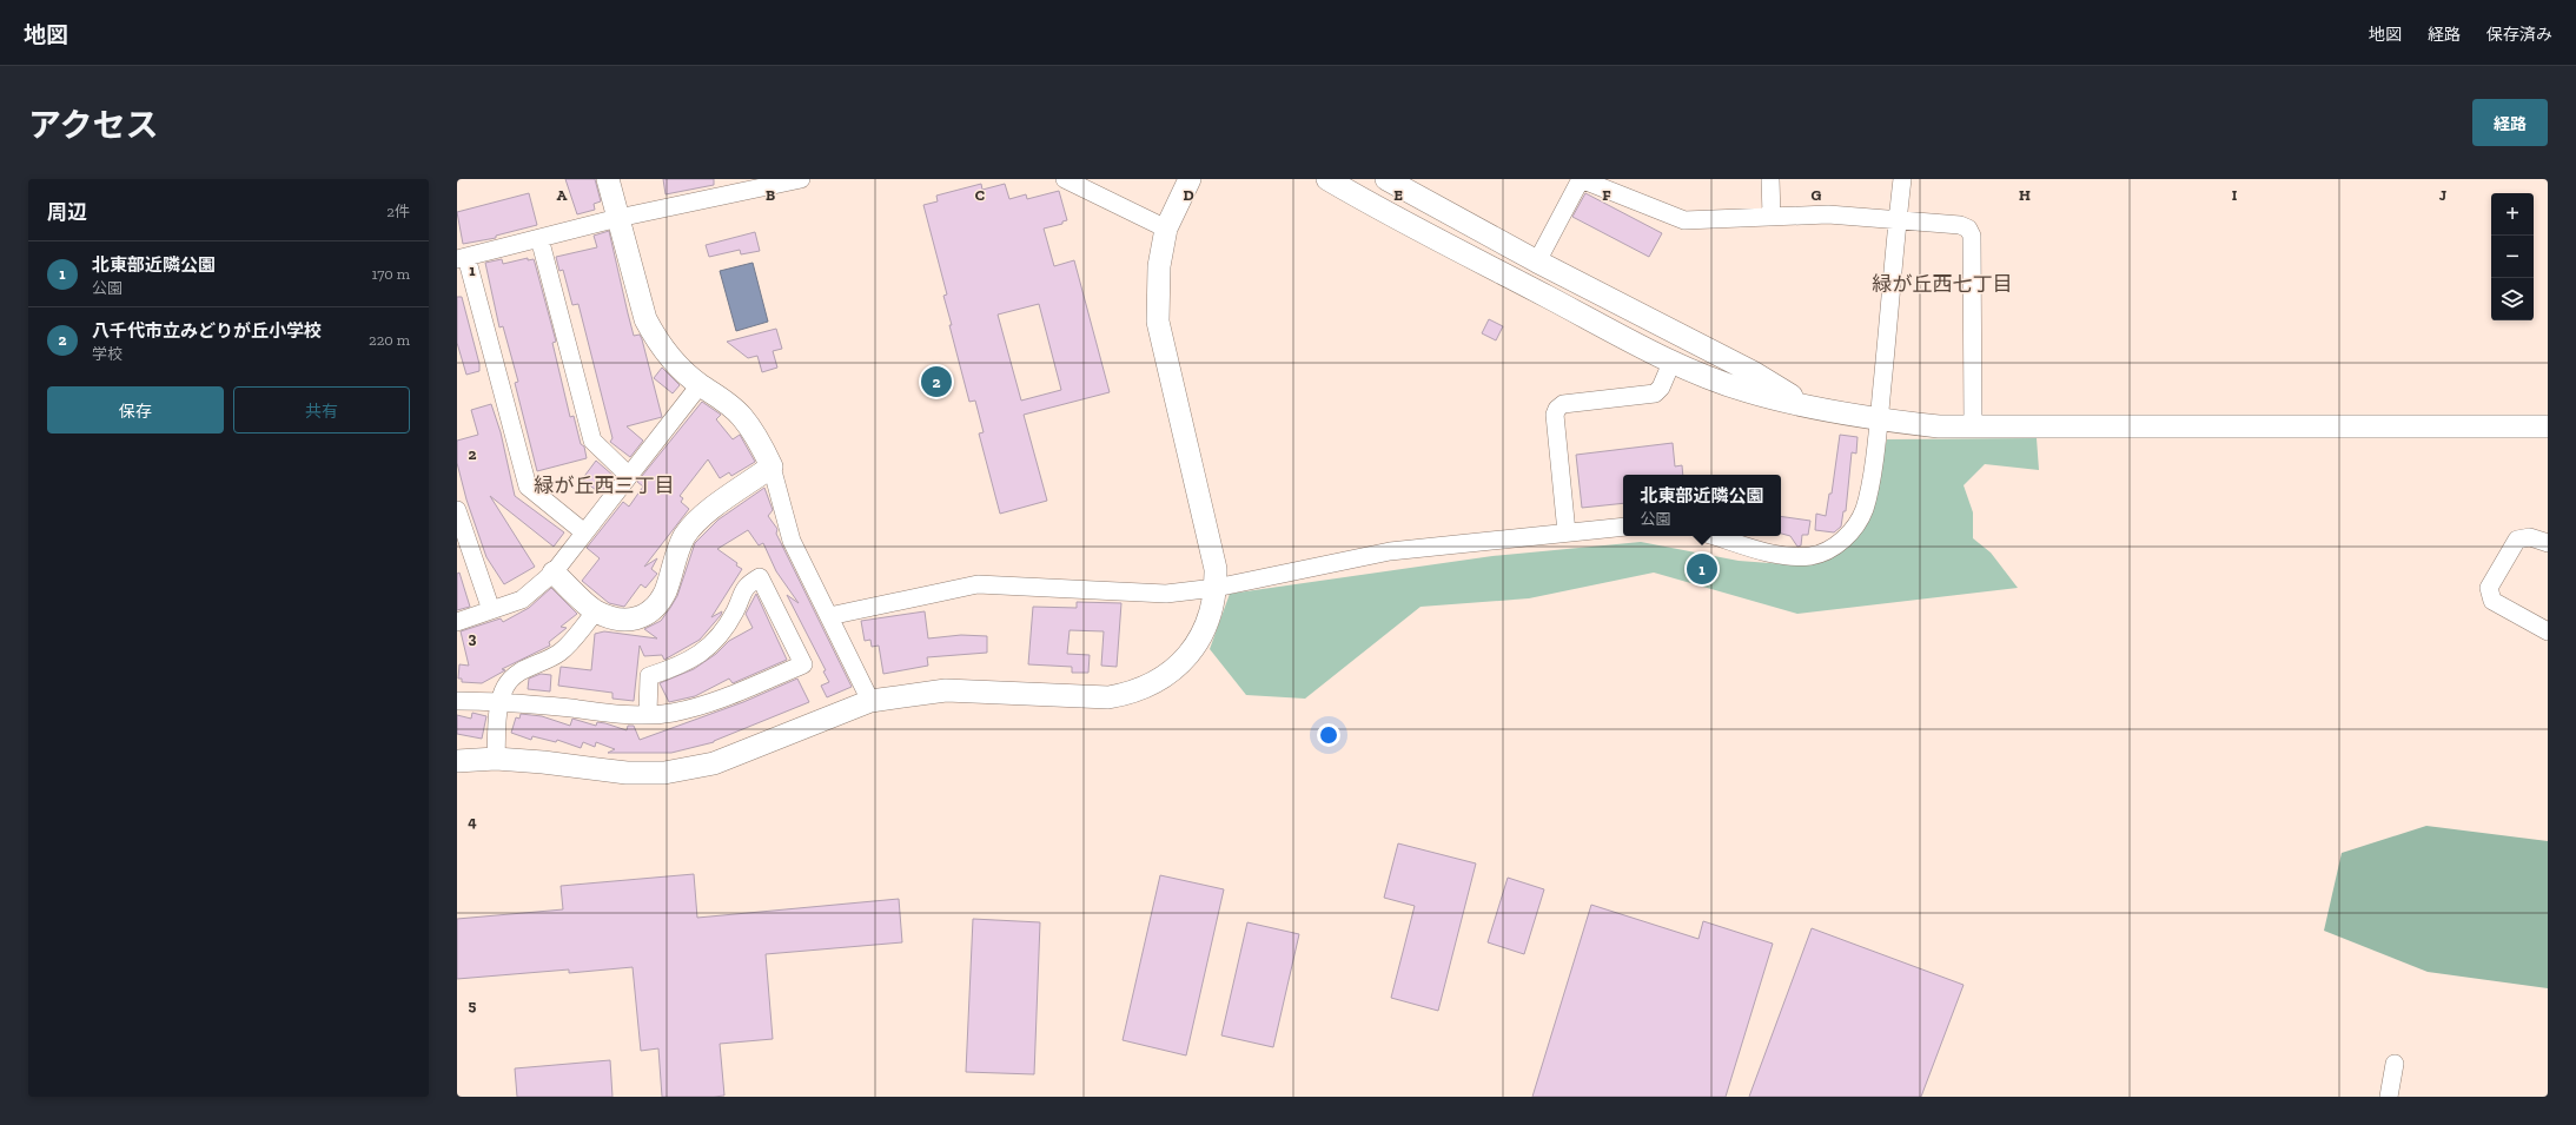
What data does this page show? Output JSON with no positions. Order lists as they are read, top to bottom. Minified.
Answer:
{"districts":["緑が丘西七丁目","緑が丘西三丁目"],"page":{"header":"地図","nav":["地図","経路","保存済み"],"title":"アクセス","buttons":["経路",["保存","共有"]],"heading":["周辺","2件"],"map_buttons":["+","−"],"list":[{"mark":"1","name":"北東部近隣公園","note":"公園","value":"170 m"},{"mark":"2","name":"八千代市立みどりが丘小学校","note":"学校","value":"220 m"}],"pins":["2","1"],"popup":["北東部近隣公園","公園"]},"grid":{"columns":["A","B","C","D","E","F","G","H","I","J"],"rows":["1","2","3","4","5"]}}
